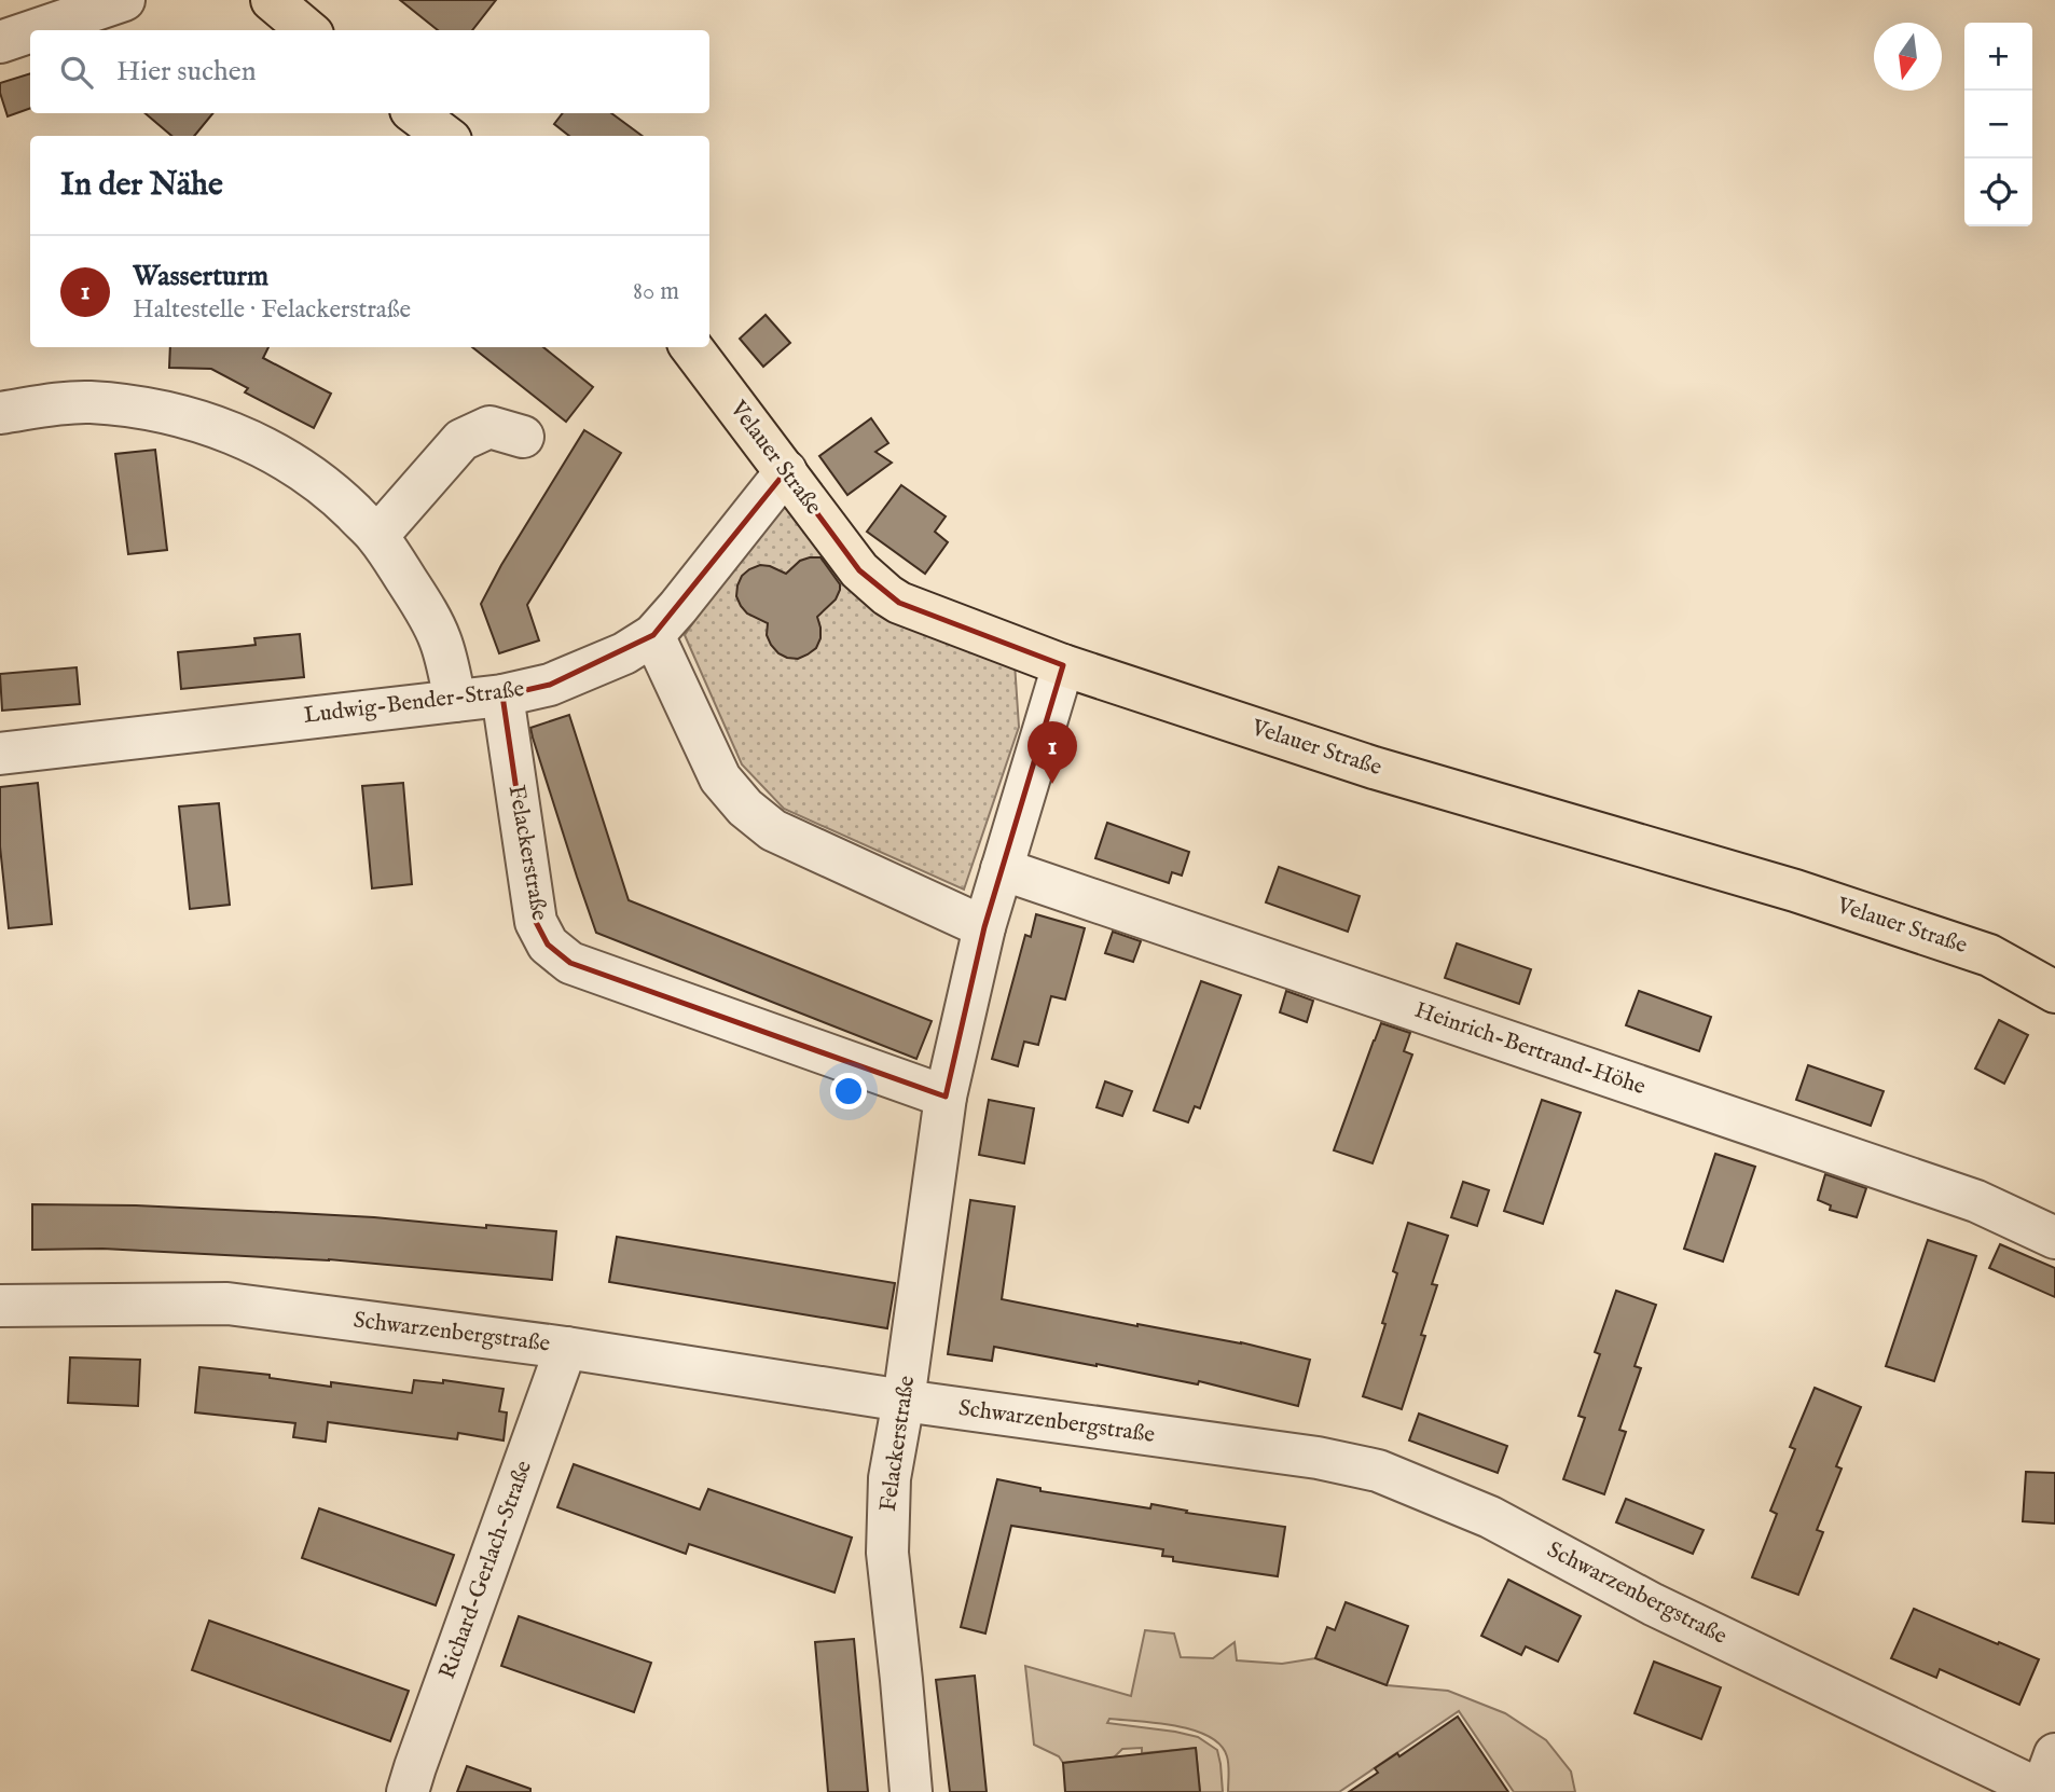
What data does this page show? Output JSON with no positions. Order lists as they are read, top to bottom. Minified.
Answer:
{"streets":{"main road":["Velauer Straße"],"street":["Ludwig-Bender-Straße","Felackerstraße","Heinrich-Bertrand-Höhe","Schwarzenbergstraße","Richard-Gerlach-Straße"]},"crossings":[["Velauer Straße","Ludwig-Bender-Straße"],["Velauer Straße","Felackerstraße"],["Ludwig-Bender-Straße","Felackerstraße"],["Felackerstraße","Heinrich-Bertrand-Höhe"],["Felackerstraße","Schwarzenbergstraße"],["Schwarzenbergstraße","Richard-Gerlach-Straße"]],"north":"bottom","page":{"map_buttons":["+","−"],"search":"Hier suchen","heading":"In der Nähe","list":[{"mark":"1","name":"Wasserturm","note":"Haltestelle · Felackerstraße","value":"80 m"}],"pins":"1"}}
